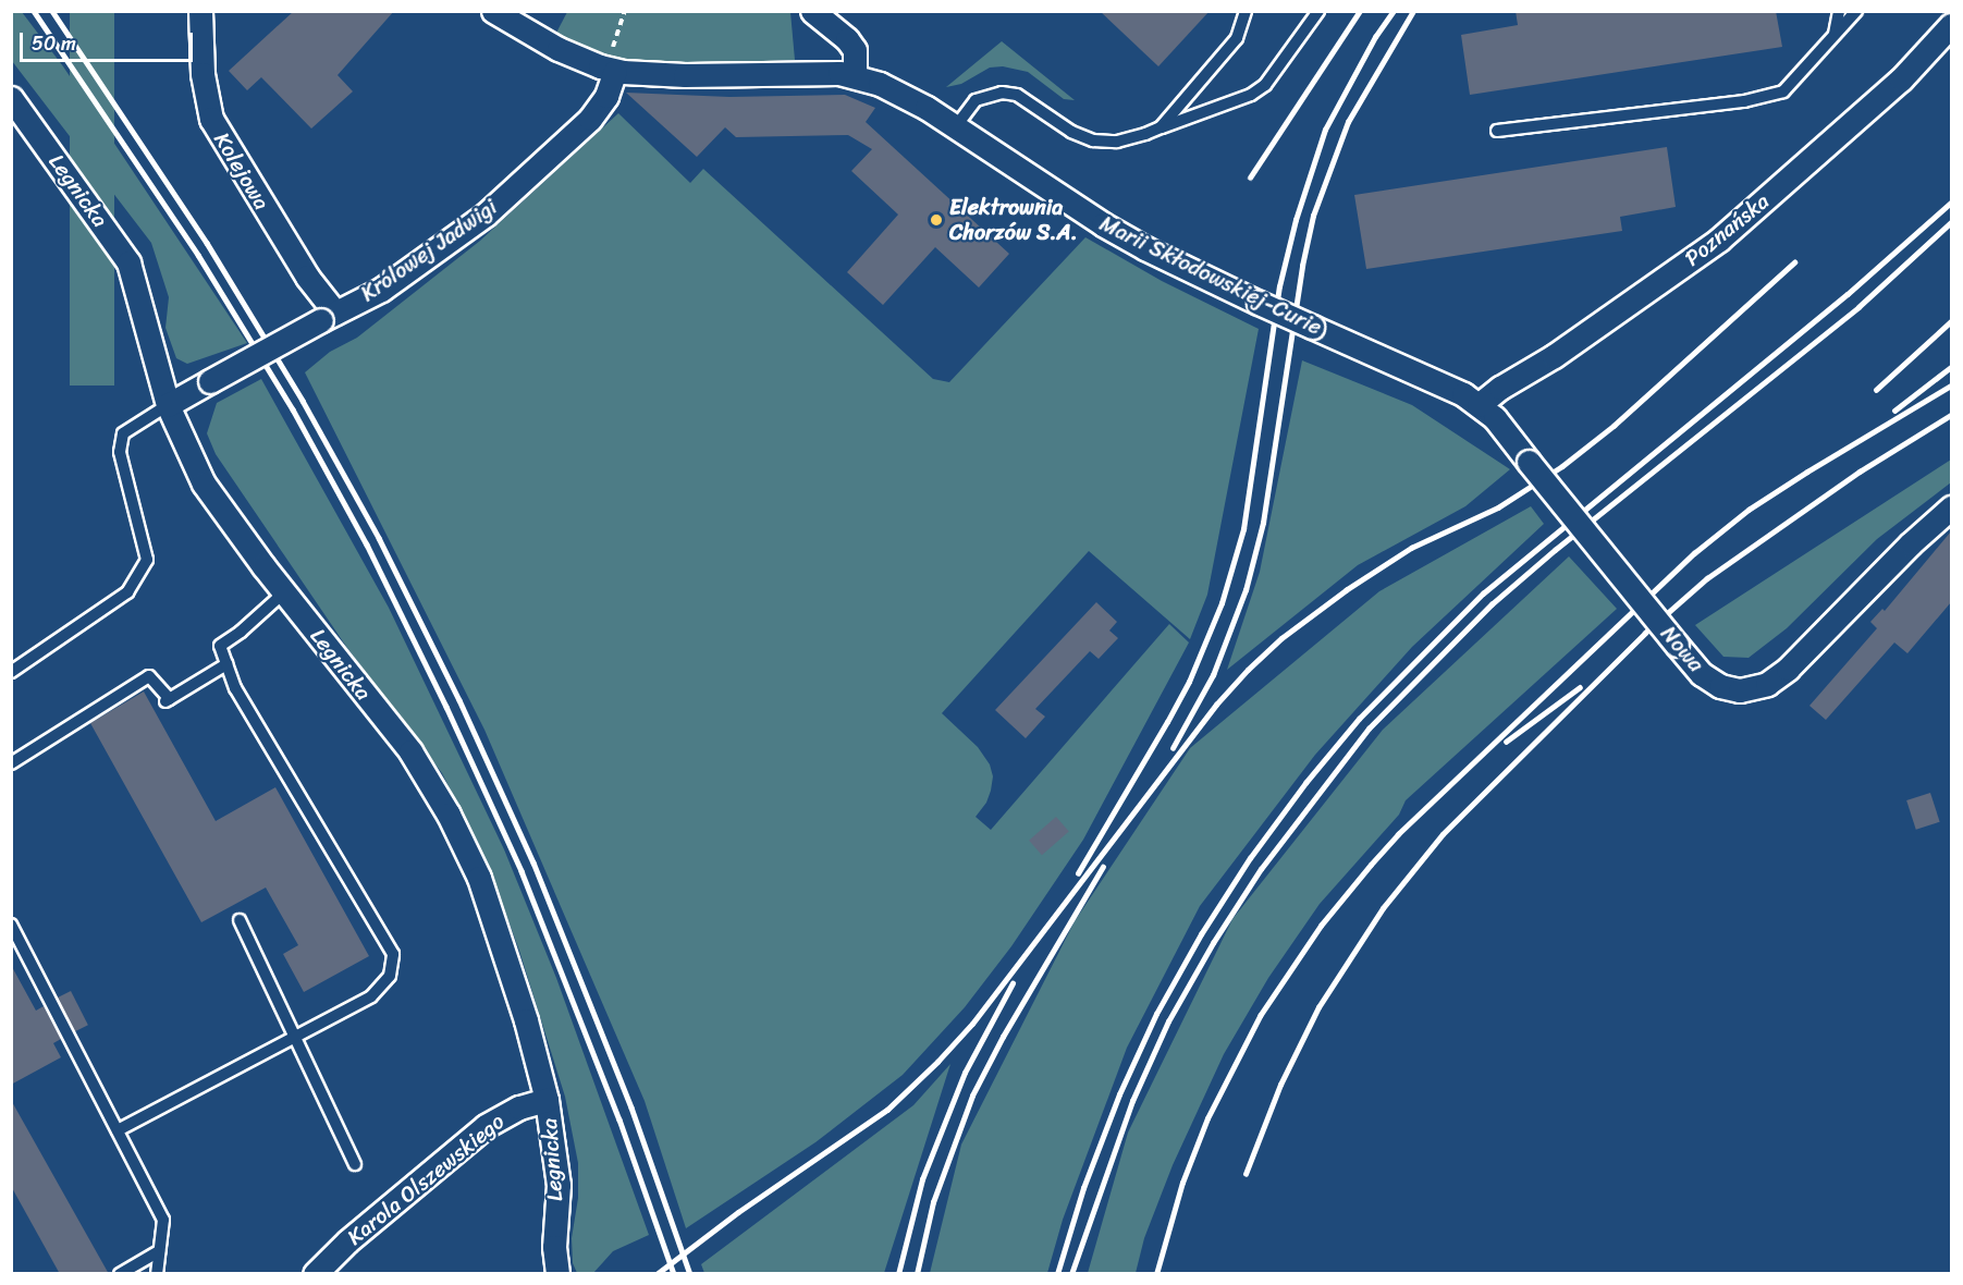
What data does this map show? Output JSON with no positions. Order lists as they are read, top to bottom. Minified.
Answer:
{"streets":{"street":["Kolejowa","Legnicka","Poznańska","Królowej Jadwigi","Marii Skłodowskiej-Curie","Nowa","Karola Olszewskiego"]},"crossings":[["Kolejowa","Królowej Jadwigi"],["Legnicka","Królowej Jadwigi"],["Legnicka","Karola Olszewskiego"],["Poznańska","Marii Skłodowskiej-Curie"],["Poznańska","Nowa"],["Królowej Jadwigi","Marii Skłodowskiej-Curie"],["Marii Skłodowskiej-Curie","Nowa"]],"places":["Elektrownia Chorzów S.A."],"scale_bar":"50 m"}
